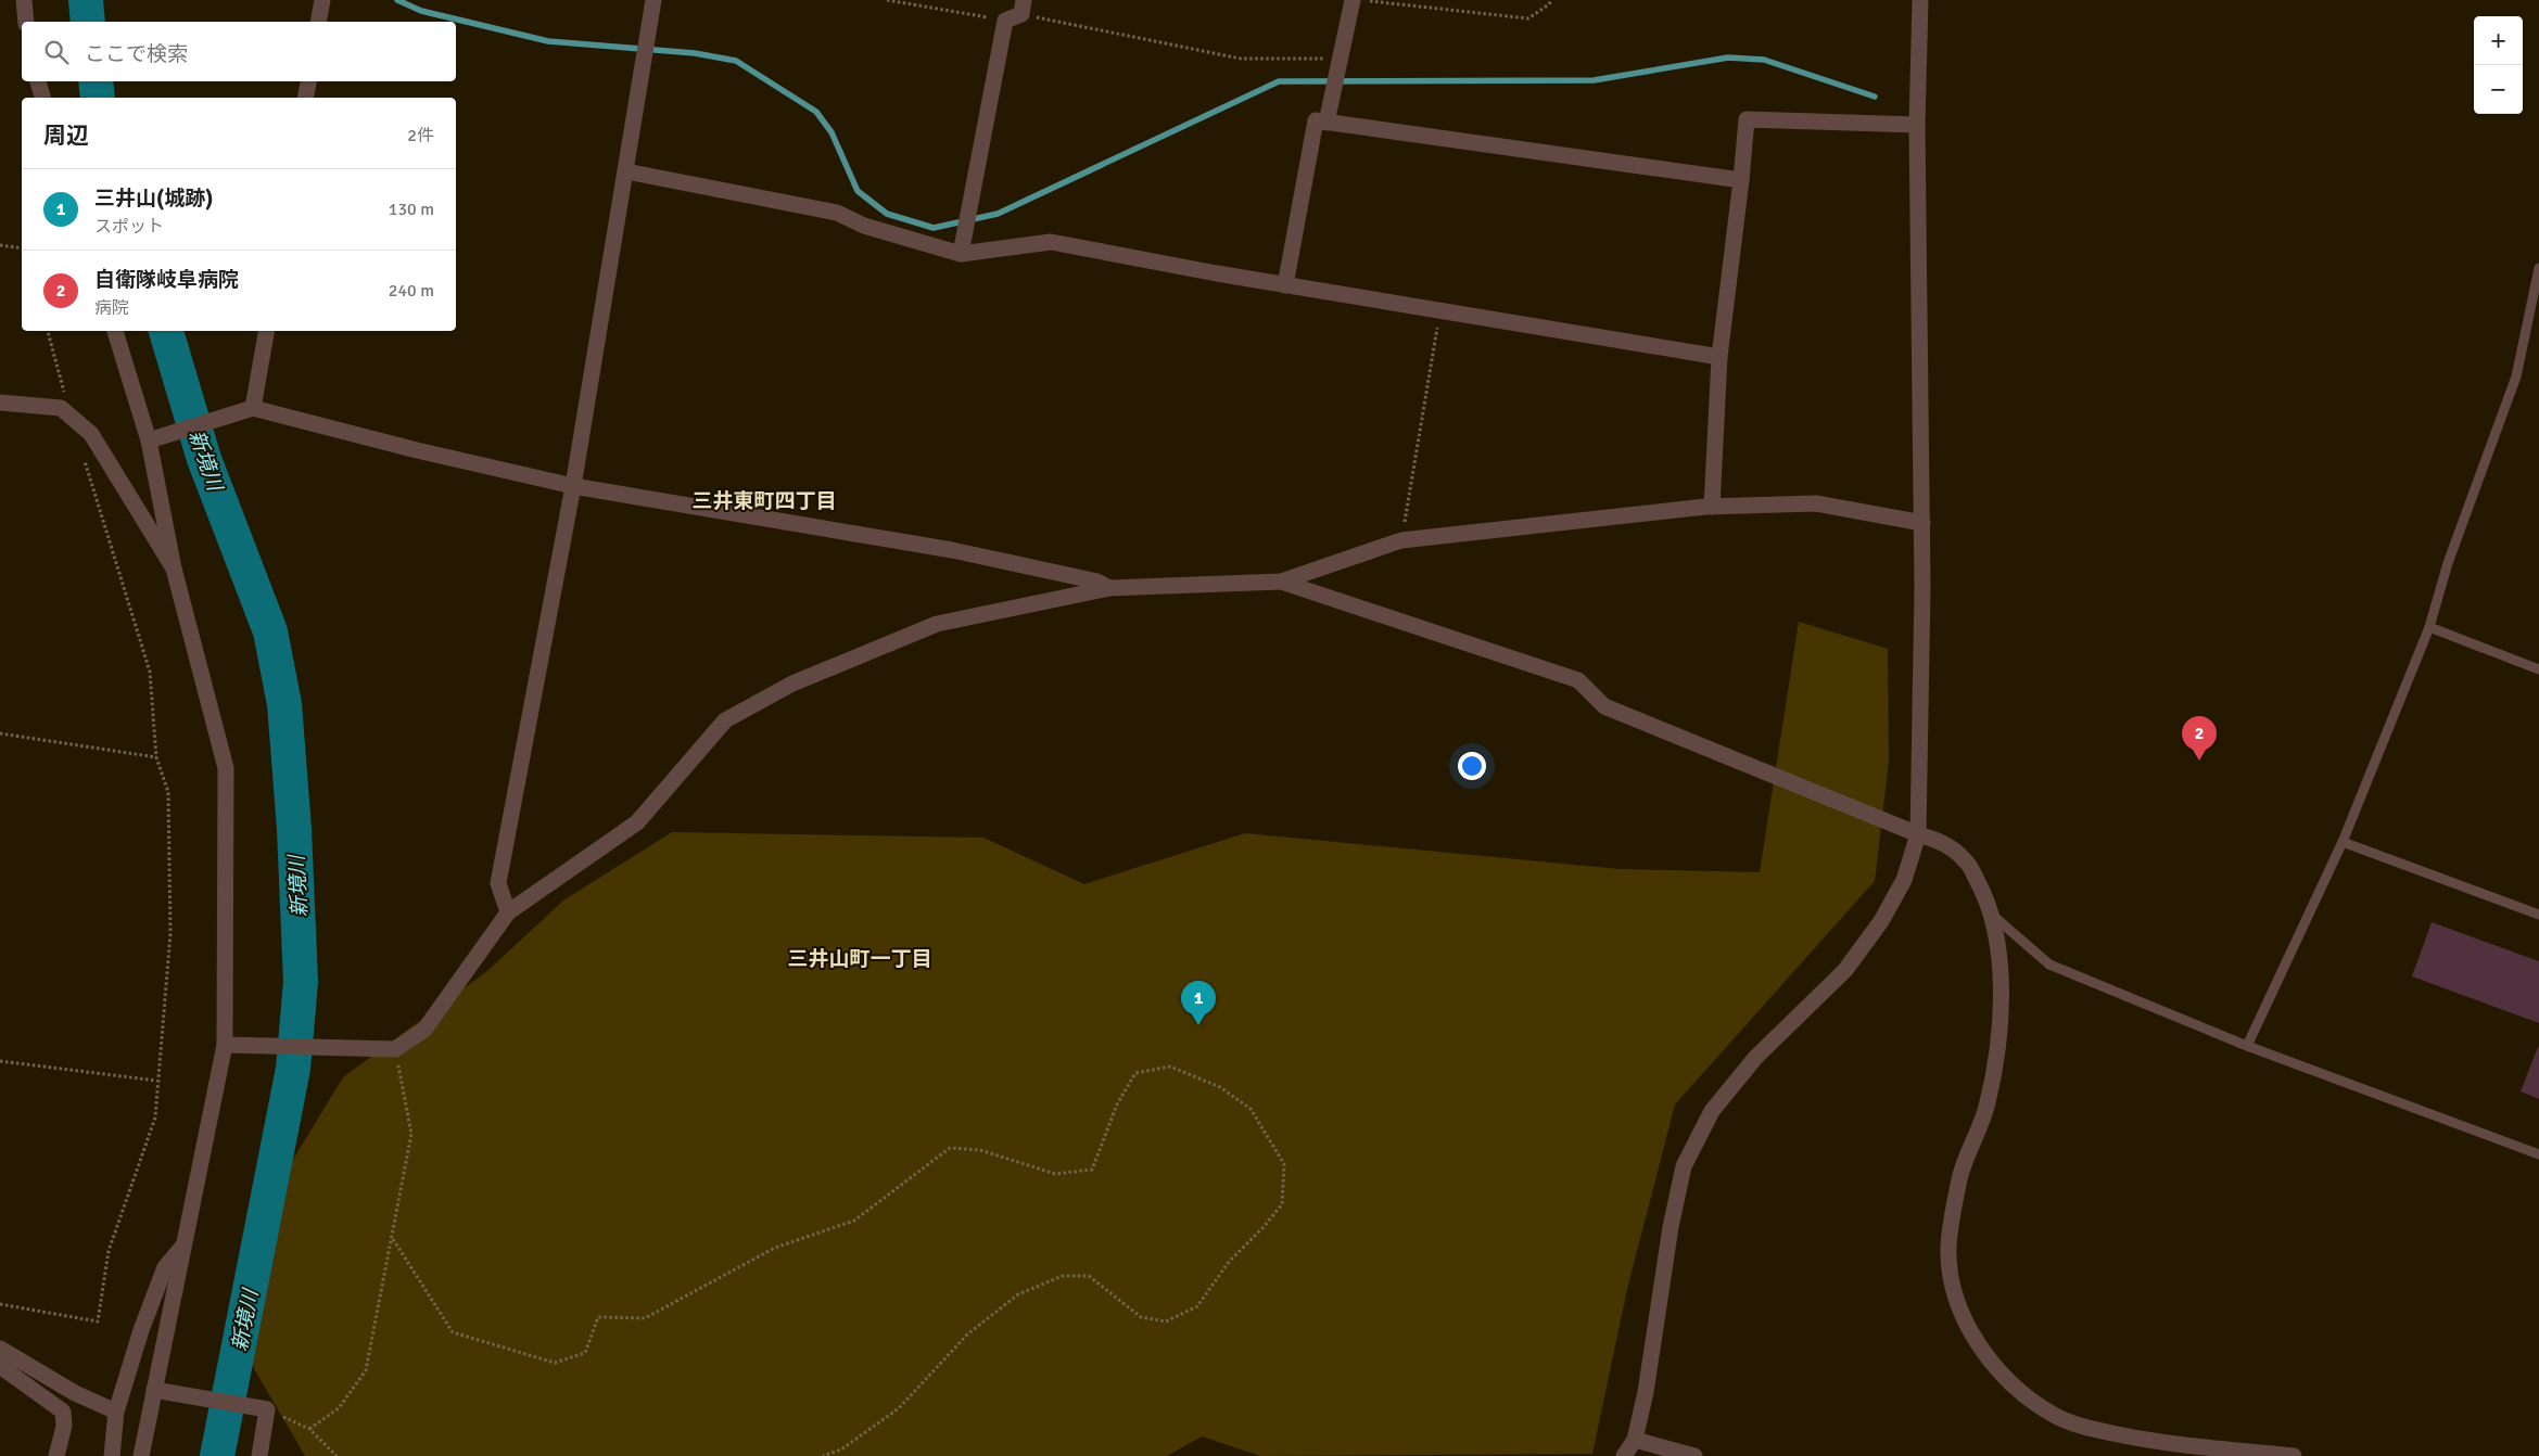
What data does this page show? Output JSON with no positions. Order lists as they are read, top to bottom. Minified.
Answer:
{"districts":["三井東町四丁目","三井山町一丁目"],"water":["新境川"],"page":{"map_buttons":["+","−"],"search":"ここで検索","heading":["周辺","2件"],"list":[{"mark":"1","name":"三井山(城跡)","note":"スポット","value":"130 m"},{"mark":"2","name":"自衛隊岐阜病院","note":"病院","value":"240 m"}],"pins":["2","1"]}}
